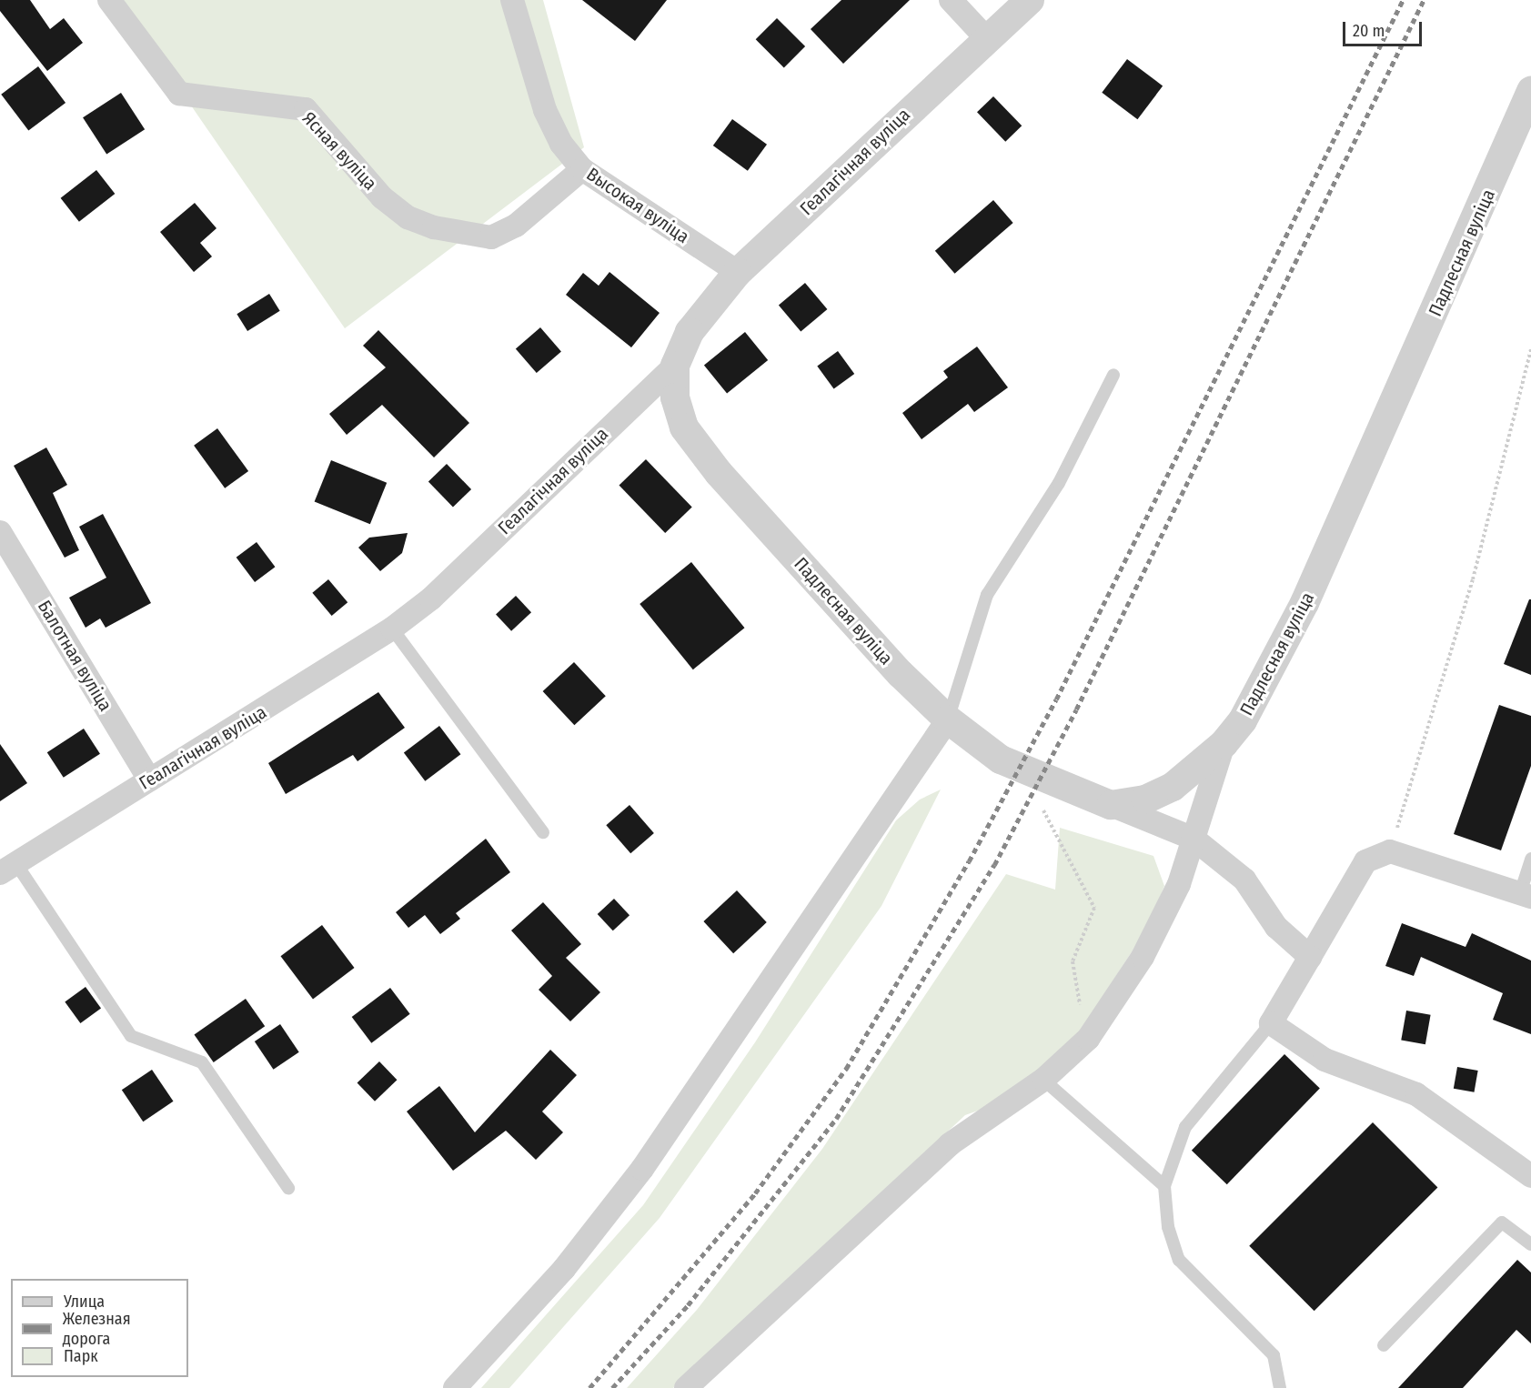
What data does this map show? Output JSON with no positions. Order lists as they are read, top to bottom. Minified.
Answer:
{"streets":{"street":["Ясная вуліца","Геалагічная вуліца","Высокая вуліца","Падлесная вуліца","Балотная вуліца"]},"crossings":[["Ясная вуліца","Высокая вуліца"],["Геалагічная вуліца","Высокая вуліца"],["Геалагічная вуліца","Падлесная вуліца"],["Геалагічная вуліца","Балотная вуліца"]],"legend":["Улица","Железная дорога","Парк"],"scale_bar":"20 m"}
